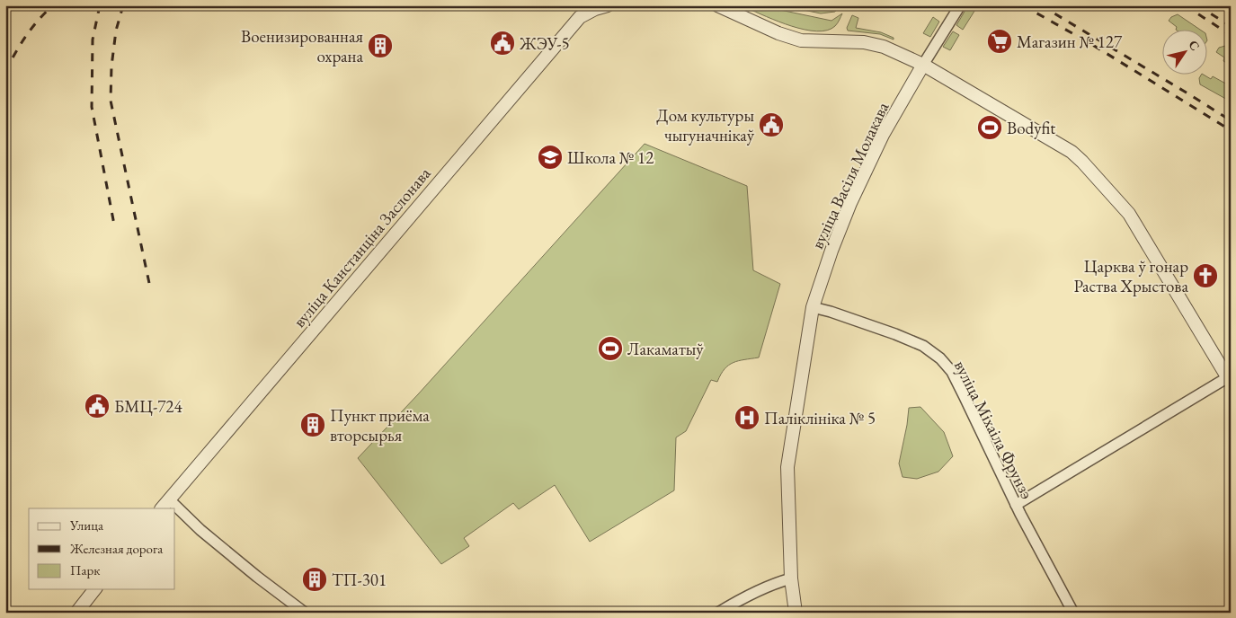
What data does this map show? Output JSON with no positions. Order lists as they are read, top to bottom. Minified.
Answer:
{"streets":{"street":["вуліца Васіля Молакава","вуліца Канстанціна Заслонава","вуліца Міхаіла Фрунзэ"]},"crossings":[["вуліца Васіля Молакава","вуліца Міхаіла Фрунзэ"]],"places":{"supermarket":["Магазин № 127"],"public building":["ЖЭУ-5","Дом культуры чыгуначнікаў","БМЦ-724"],"building":["Военизированная охрана","Пункт приёма вторсырья","ТП-301"],"sports":["Bodyfit","Лакаматыў"],"school or university":["Школа № 12"],"church":["Царква ў гонар Раства Хрыстова"],"hospital":["Паліклініка № 5"]},"legend":["Улица","Железная дорога","Парк"],"north":"top right"}
